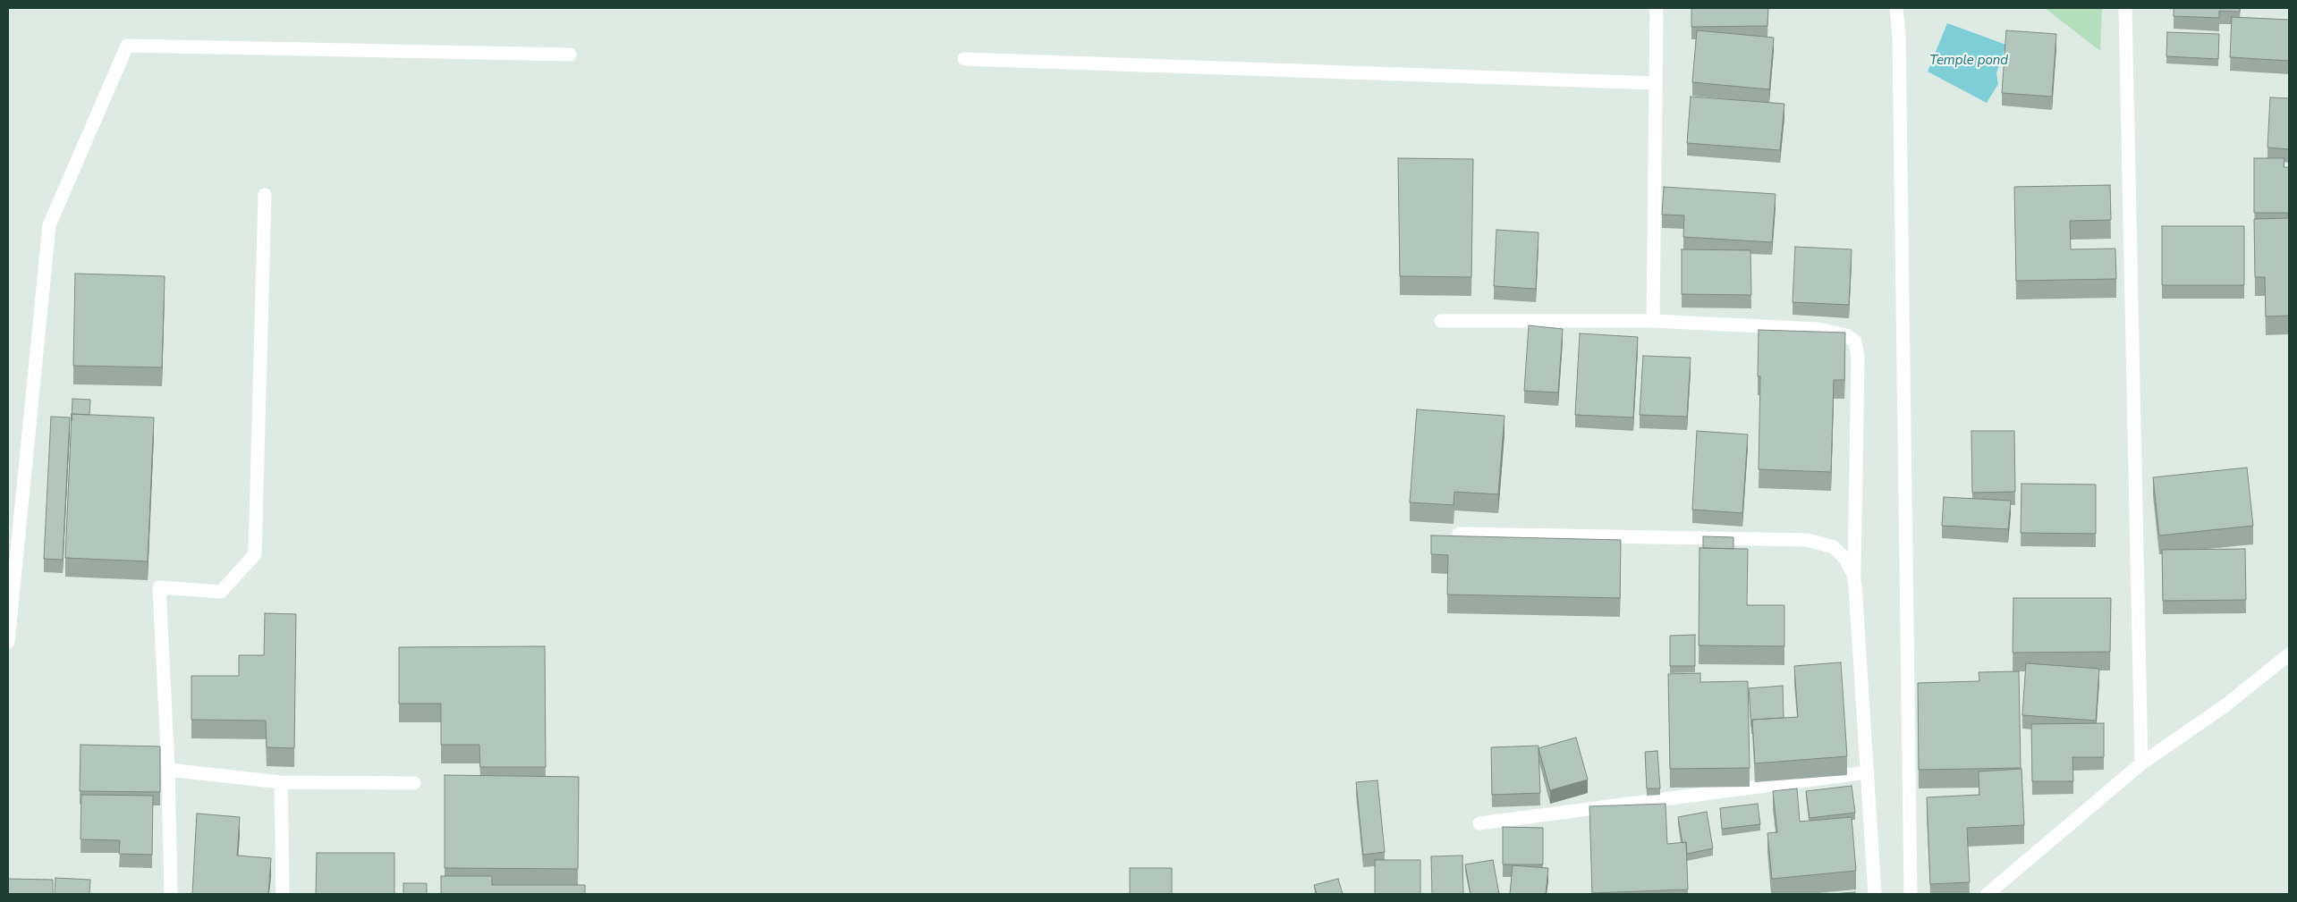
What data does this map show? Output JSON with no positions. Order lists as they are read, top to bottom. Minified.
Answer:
{"water":["Temple pond"]}
